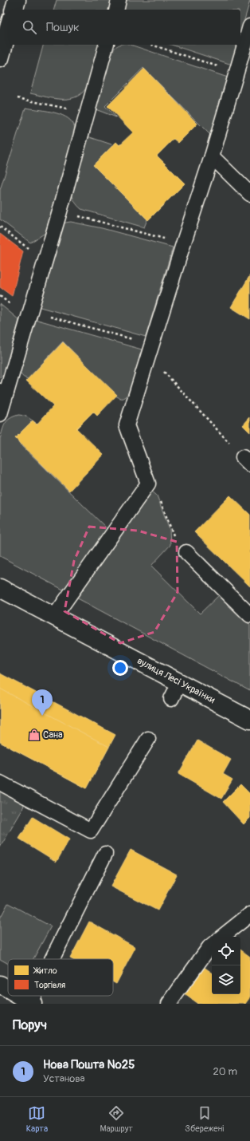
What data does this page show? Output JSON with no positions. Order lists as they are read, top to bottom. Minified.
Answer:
{"streets":{"street":["вулиця Лесі Українки"]},"places":{"shop":["Сана"]},"legend":["Житло","Торгівля"],"page":{"search":"Пошук","pins":"1","heading":"Поруч","list":[{"mark":"1","name":"Нова Пошта №25","note":"Установа","value":"20 m"}],"nav":["Карта","Маршрут","Збережені"]}}
